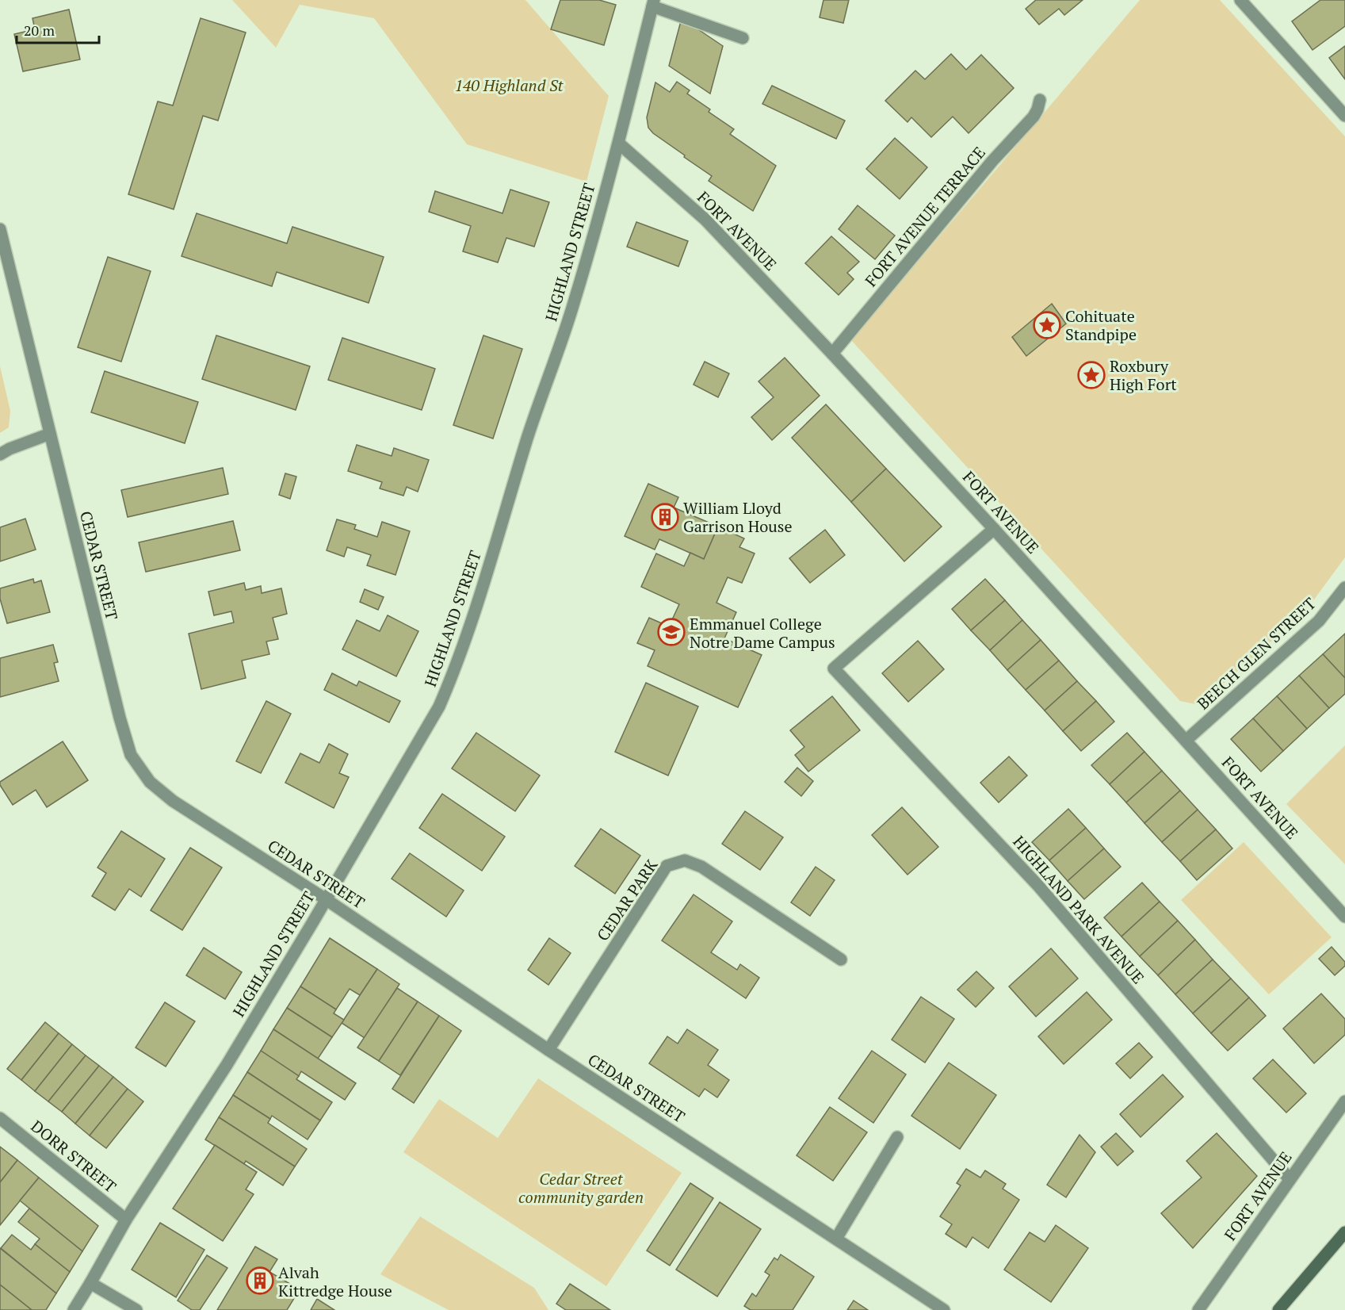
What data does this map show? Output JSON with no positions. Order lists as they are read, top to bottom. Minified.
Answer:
{"streets":{"street":["FORT AVENUE TERRACE","FORT AVENUE","HIGHLAND STREET","CEDAR STREET","BEECH GLEN STREET","CEDAR PARK","HIGHLAND PARK AVENUE","DORR STREET"]},"crossings":[["FORT AVENUE TERRACE","FORT AVENUE"],["FORT AVENUE","HIGHLAND STREET"],["FORT AVENUE","BEECH GLEN STREET"],["FORT AVENUE","HIGHLAND PARK AVENUE"],["HIGHLAND STREET","CEDAR STREET"],["HIGHLAND STREET","DORR STREET"],["CEDAR STREET","CEDAR PARK"]],"parks":["140 Highland St","Cedar Street community garden"],"places":{"place":["Cohituate Standpipe","Roxbury High Fort"],"building":["William Lloyd Garrison House","Alvah Kittredge House"],"school or university":["Emmanuel College Notre Dame Campus"]},"scale_bar":"20 m"}
